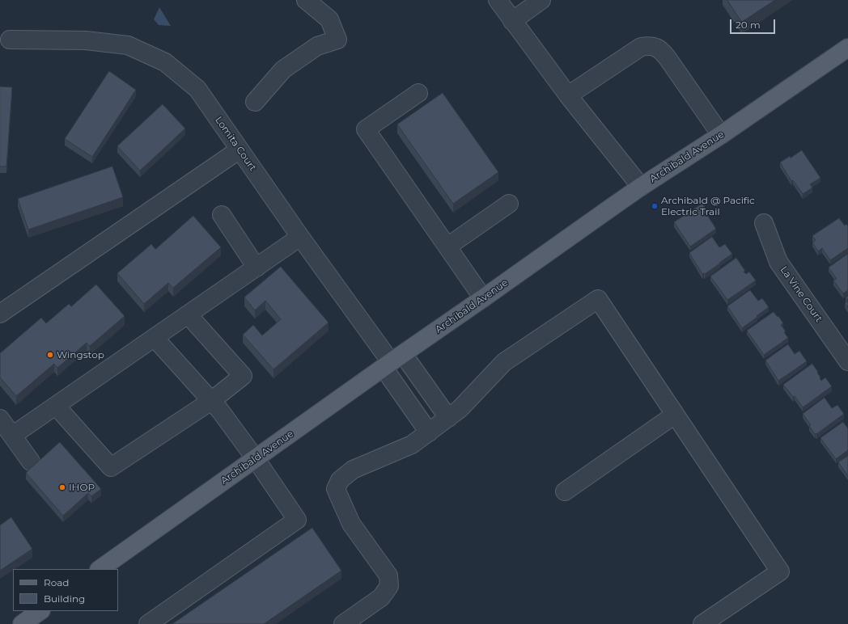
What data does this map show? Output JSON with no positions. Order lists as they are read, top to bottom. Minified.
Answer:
{"streets":{"main road":["Archibald Avenue"],"street":["Lomita Court","La Vine Court"]},"crossings":[["Lomita Court","Archibald Avenue"]],"places":["Archibald @ Pacific Electric Trail","Wingstop","IHOP"],"legend":["Road","Building"],"scale_bar":"20 m"}
